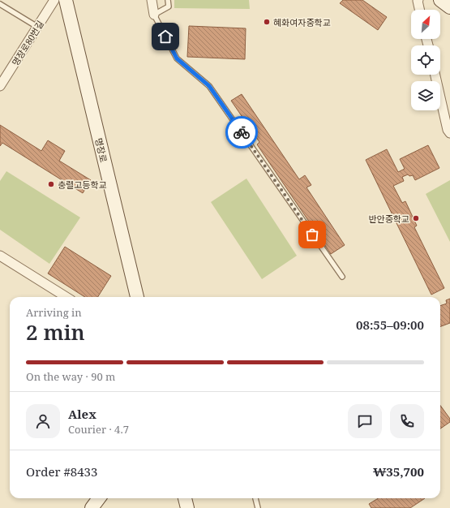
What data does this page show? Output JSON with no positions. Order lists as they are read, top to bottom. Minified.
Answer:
{"streets":{"main road":["명장로"],"street":["명장로80번길"]},"places":["혜화여자중학교","충렬고등학교","반안중학교"],"north":"top right","page":{"heading":["2 min","Arriving in","08:55–09:00"],"panel":["Alex","Courier · 4.7","Order #8433","₩35,700"],"bar":"On the way · 90 m"}}
